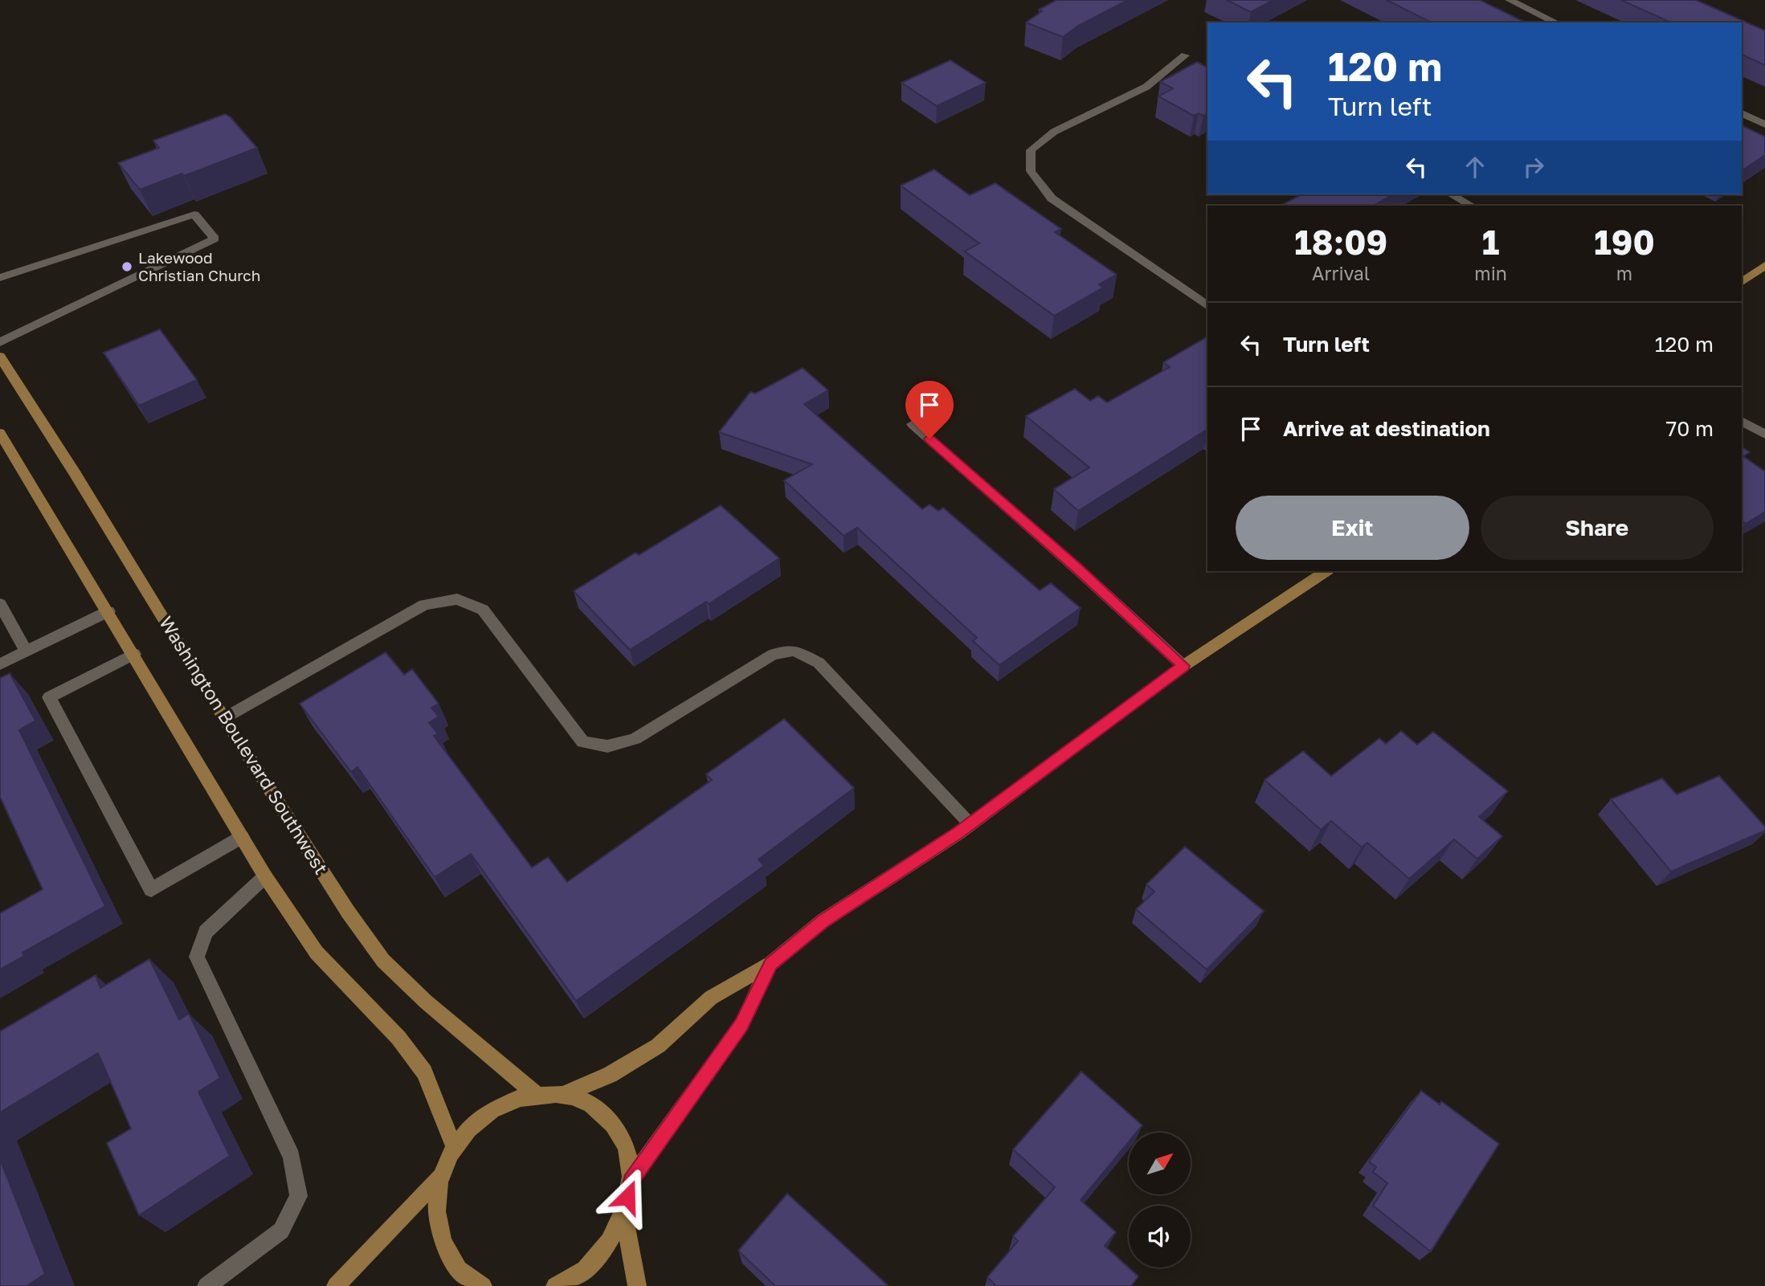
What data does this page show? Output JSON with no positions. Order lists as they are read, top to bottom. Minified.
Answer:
{"streets":{"main road":["Washington Boulevard Southwest"]},"places":["Lakewood Christian Church"],"north":"top right","page":{"turn":["120 m","Turn left"],"eta":["18:09","Arrival","1","min","190","m"],"list":[{"name":"Turn left","value":"120 m"},{"name":"Arrive at destination","value":"70 m"}],"buttons":["Exit","Share"]}}
